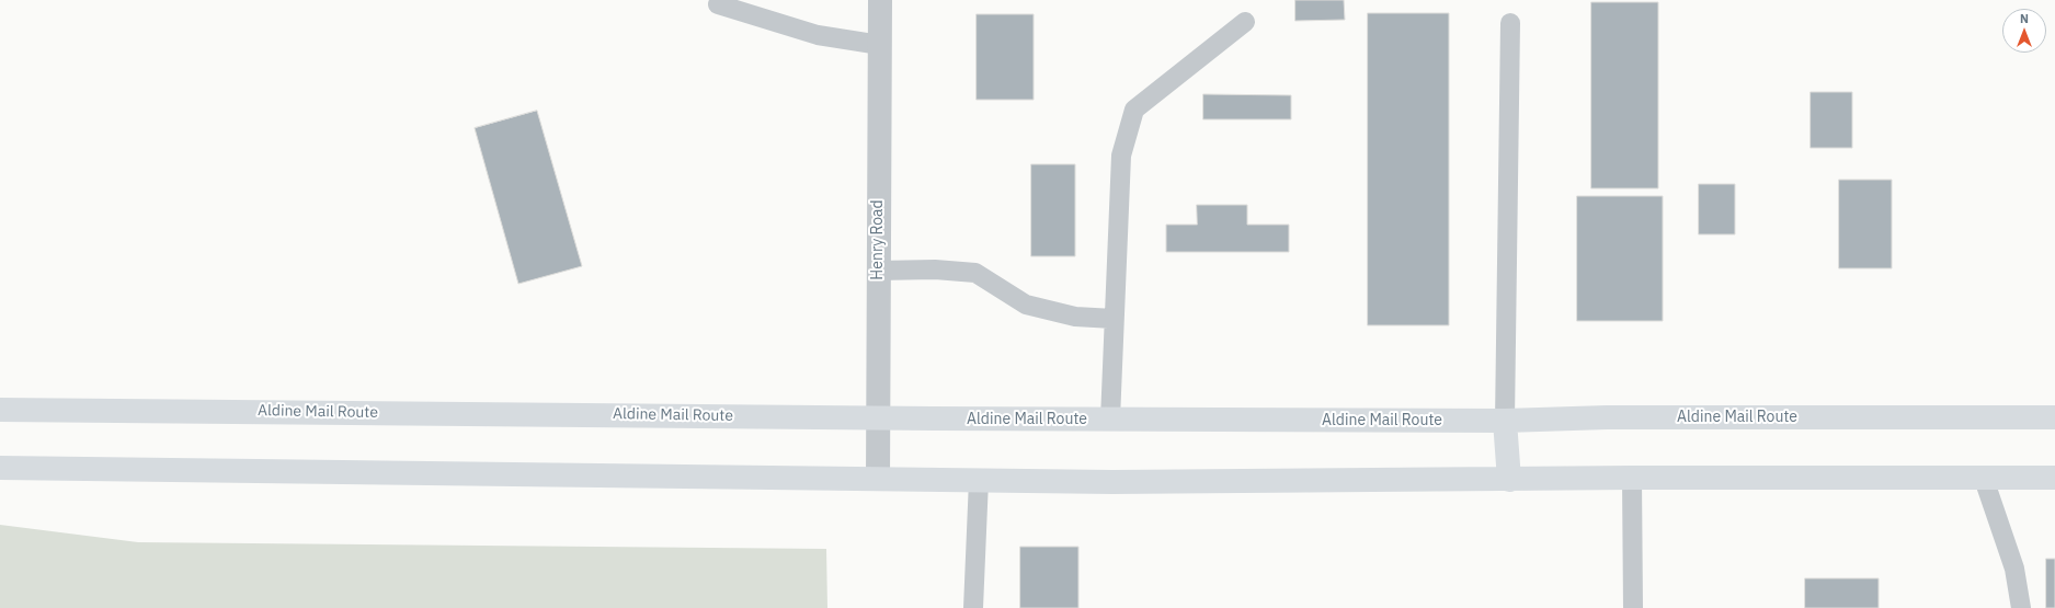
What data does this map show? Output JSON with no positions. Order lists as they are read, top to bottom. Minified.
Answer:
{"streets":{"main road":["Aldine Mail Route"],"street":["Henry Road"]},"crossings":[["Henry Road","Aldine Mail Route"]],"north":"top"}
